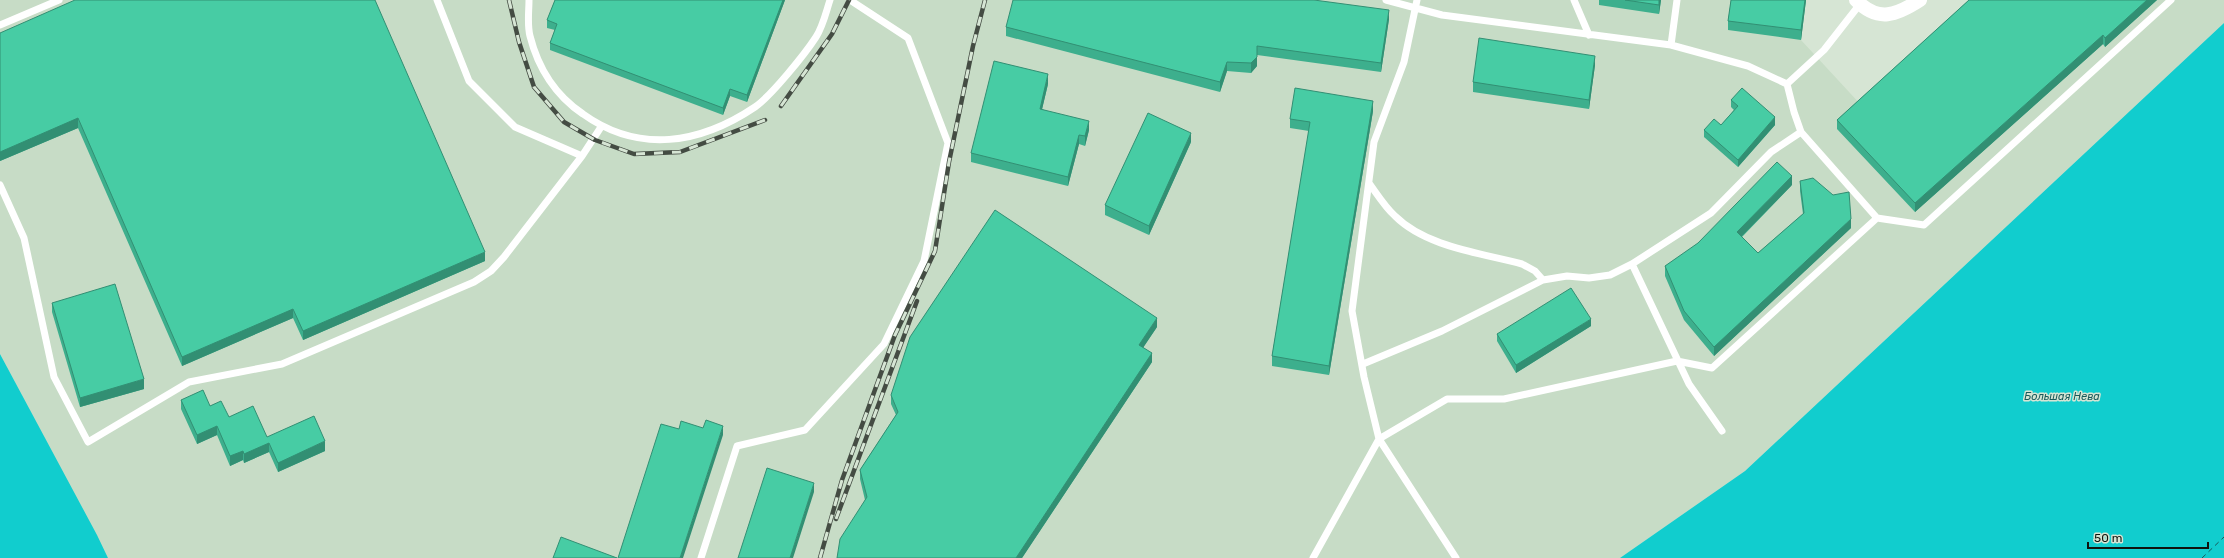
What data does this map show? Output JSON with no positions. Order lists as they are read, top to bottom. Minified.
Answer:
{"water":["Большая Нева"],"scale_bar":"50 m"}
